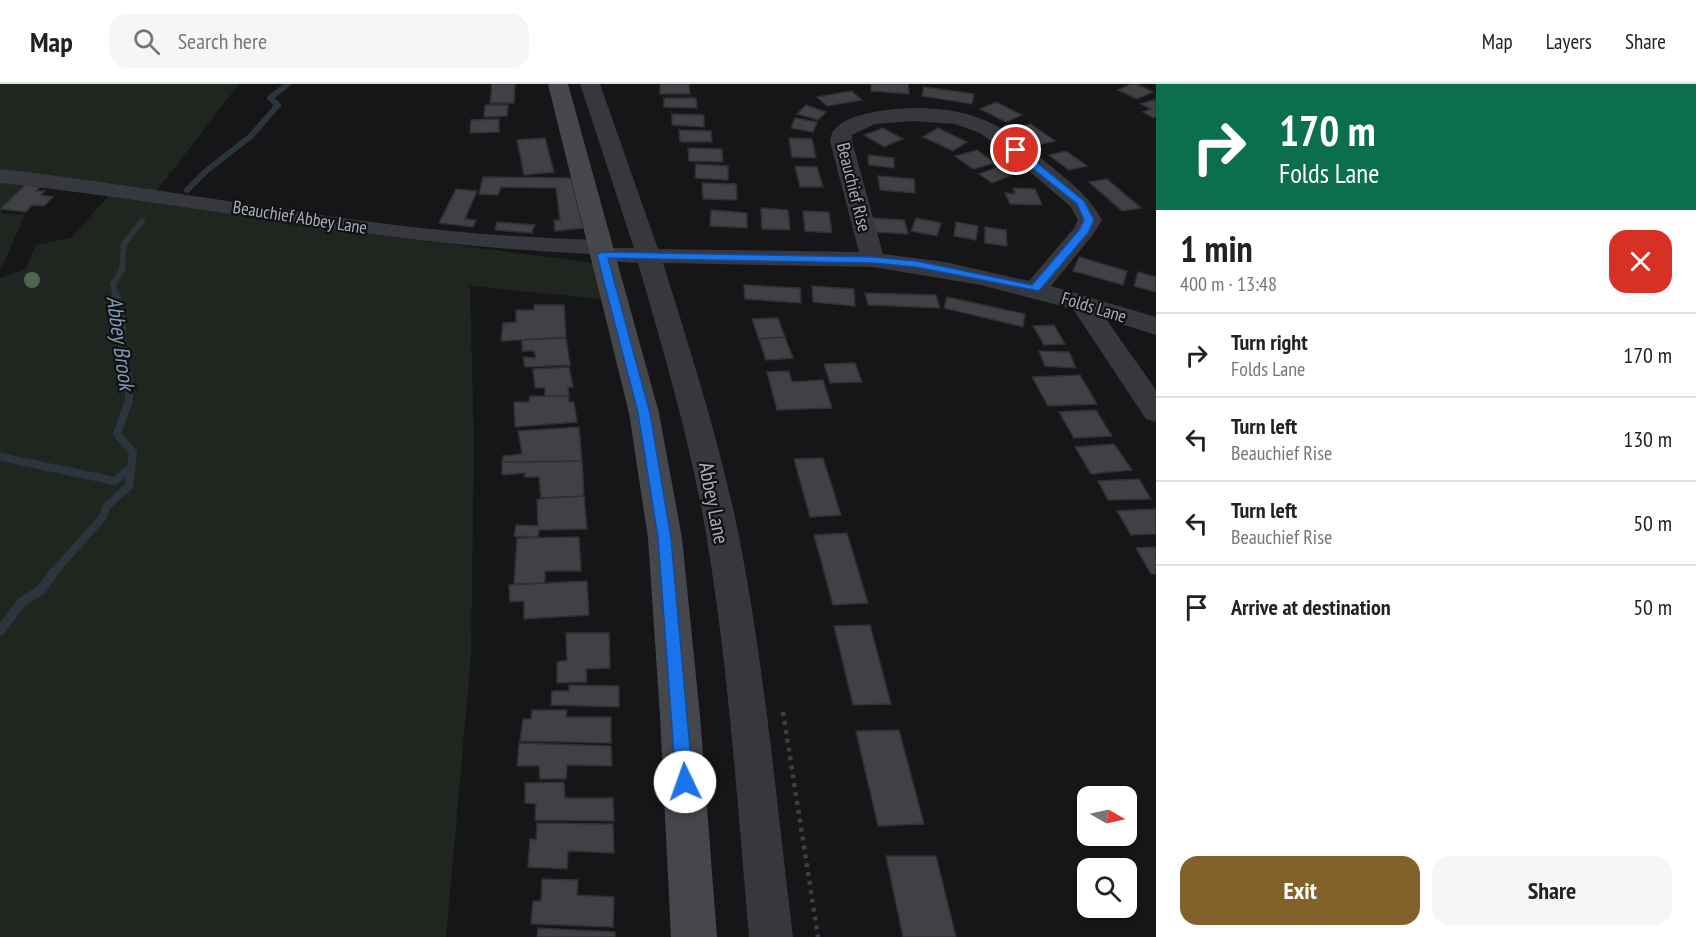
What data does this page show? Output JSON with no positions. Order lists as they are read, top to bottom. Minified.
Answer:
{"streets":{"street":["Beauchief Rise","Beauchief Abbey Lane","Folds Lane","Abbey Lane"]},"crossings":[["Beauchief Rise","Folds Lane"],["Beauchief Abbey Lane","Folds Lane"],["Folds Lane","Abbey Lane"]],"water":["Abbey Brook"],"north":"right","page":{"header":"Map","search":"Search here","nav":["Map","Layers","Share"],"turn":["170 m","Folds Lane"],"heading":["1 min","400 m · 13:48"],"list":[{"name":"Turn right","note":"Folds Lane","value":"170 m"},{"name":"Turn left","note":"Beauchief Rise","value":"130 m"},{"name":"Turn left","note":"Beauchief Rise","value":"50 m"},{"name":"Arrive at destination","value":"50 m"}],"buttons":["Exit","Share"]}}
